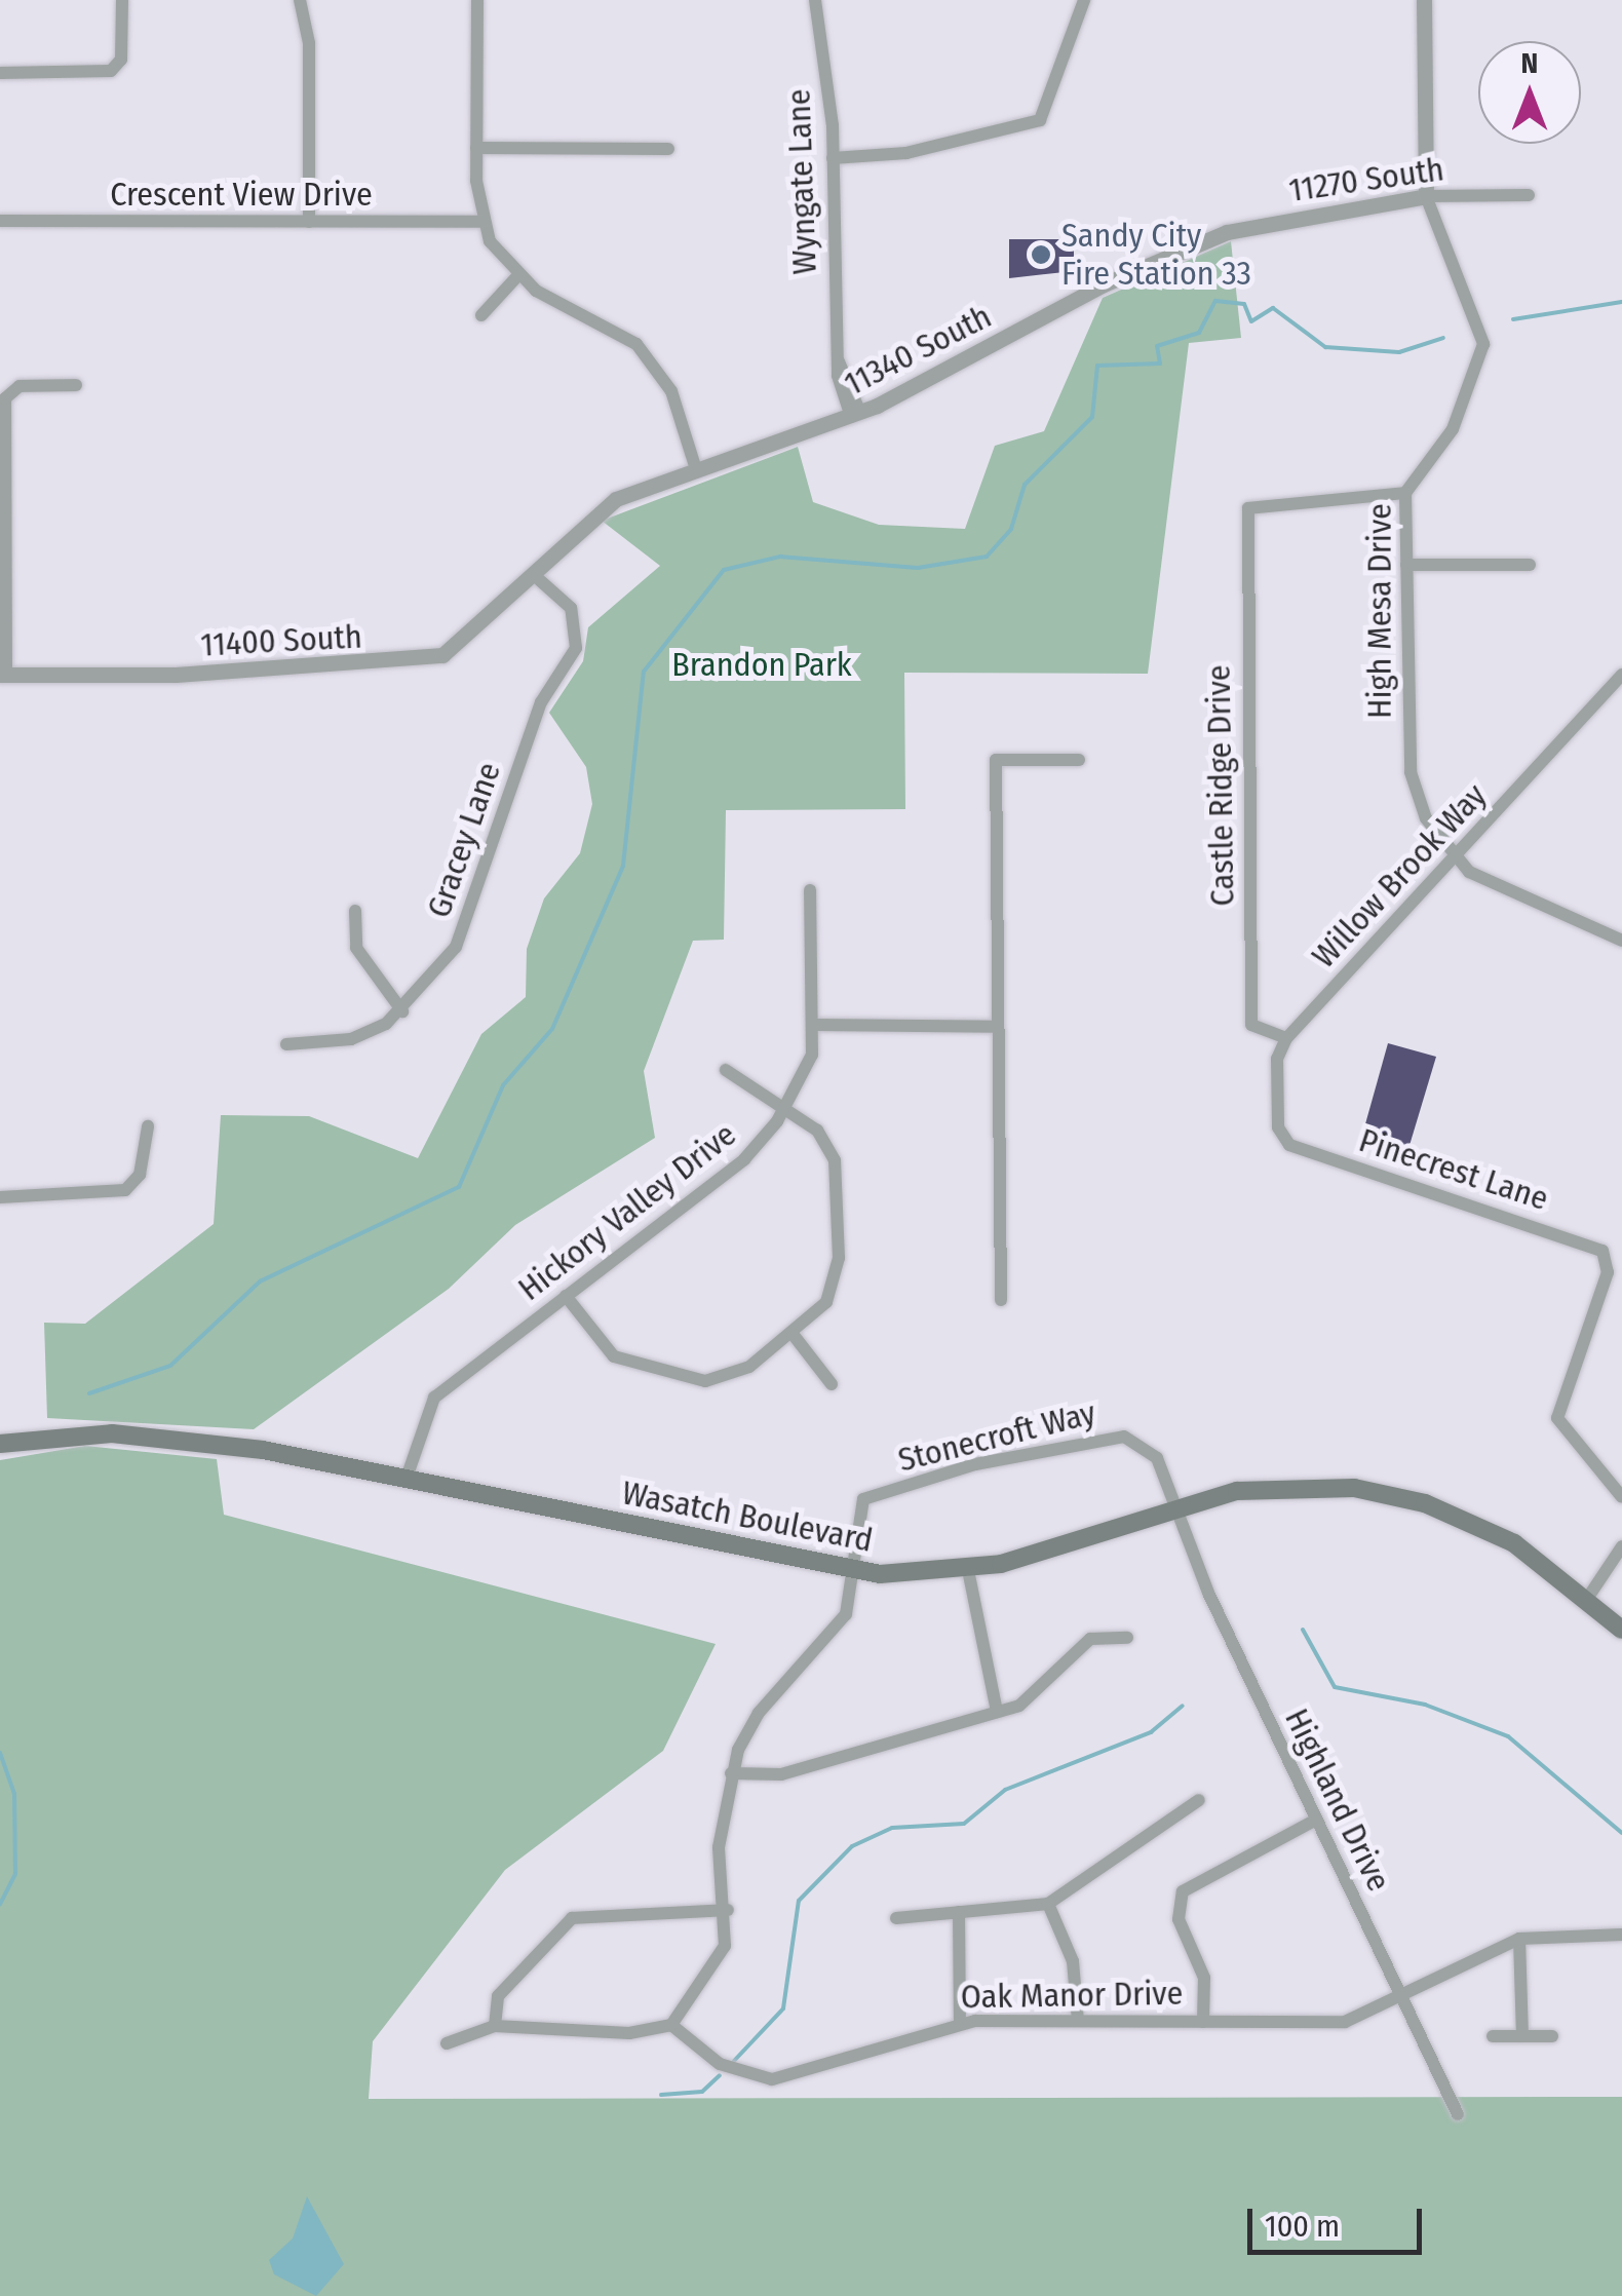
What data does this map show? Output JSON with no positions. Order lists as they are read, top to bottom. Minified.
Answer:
{"streets":{"main road":["Wasatch Boulevard"],"street":["11270 South","Wyngate Lane","Crescent View Drive","11340 South","High Mesa Drive","11400 South","Castle Ridge Drive","Gracey Lane","Willow Brook Way","Pinecrest Lane","Hickory Valley Drive","Stonecroft Way","Highland Drive","Oak Manor Drive"]},"crossings":[["11270 South","11340 South"],["11270 South","High Mesa Drive"],["Wyngate Lane","11340 South"],["11340 South","11400 South"],["11340 South","Gracey Lane"],["High Mesa Drive","Castle Ridge Drive"],["High Mesa Drive","Willow Brook Way"],["11400 South","Gracey Lane"],["Castle Ridge Drive","Willow Brook Way"],["Castle Ridge Drive","Pinecrest Lane"],["Willow Brook Way","Pinecrest Lane"],["Hickory Valley Drive","Wasatch Boulevard"],["Stonecroft Way","Wasatch Boulevard"],["Stonecroft Way","Highland Drive"],["Wasatch Boulevard","Highland Drive"],["Highland Drive","Oak Manor Drive"]],"parks":["Brandon Park"],"places":["Sandy City Fire Station 33"],"scale_bar":"100 m","north":"top"}
